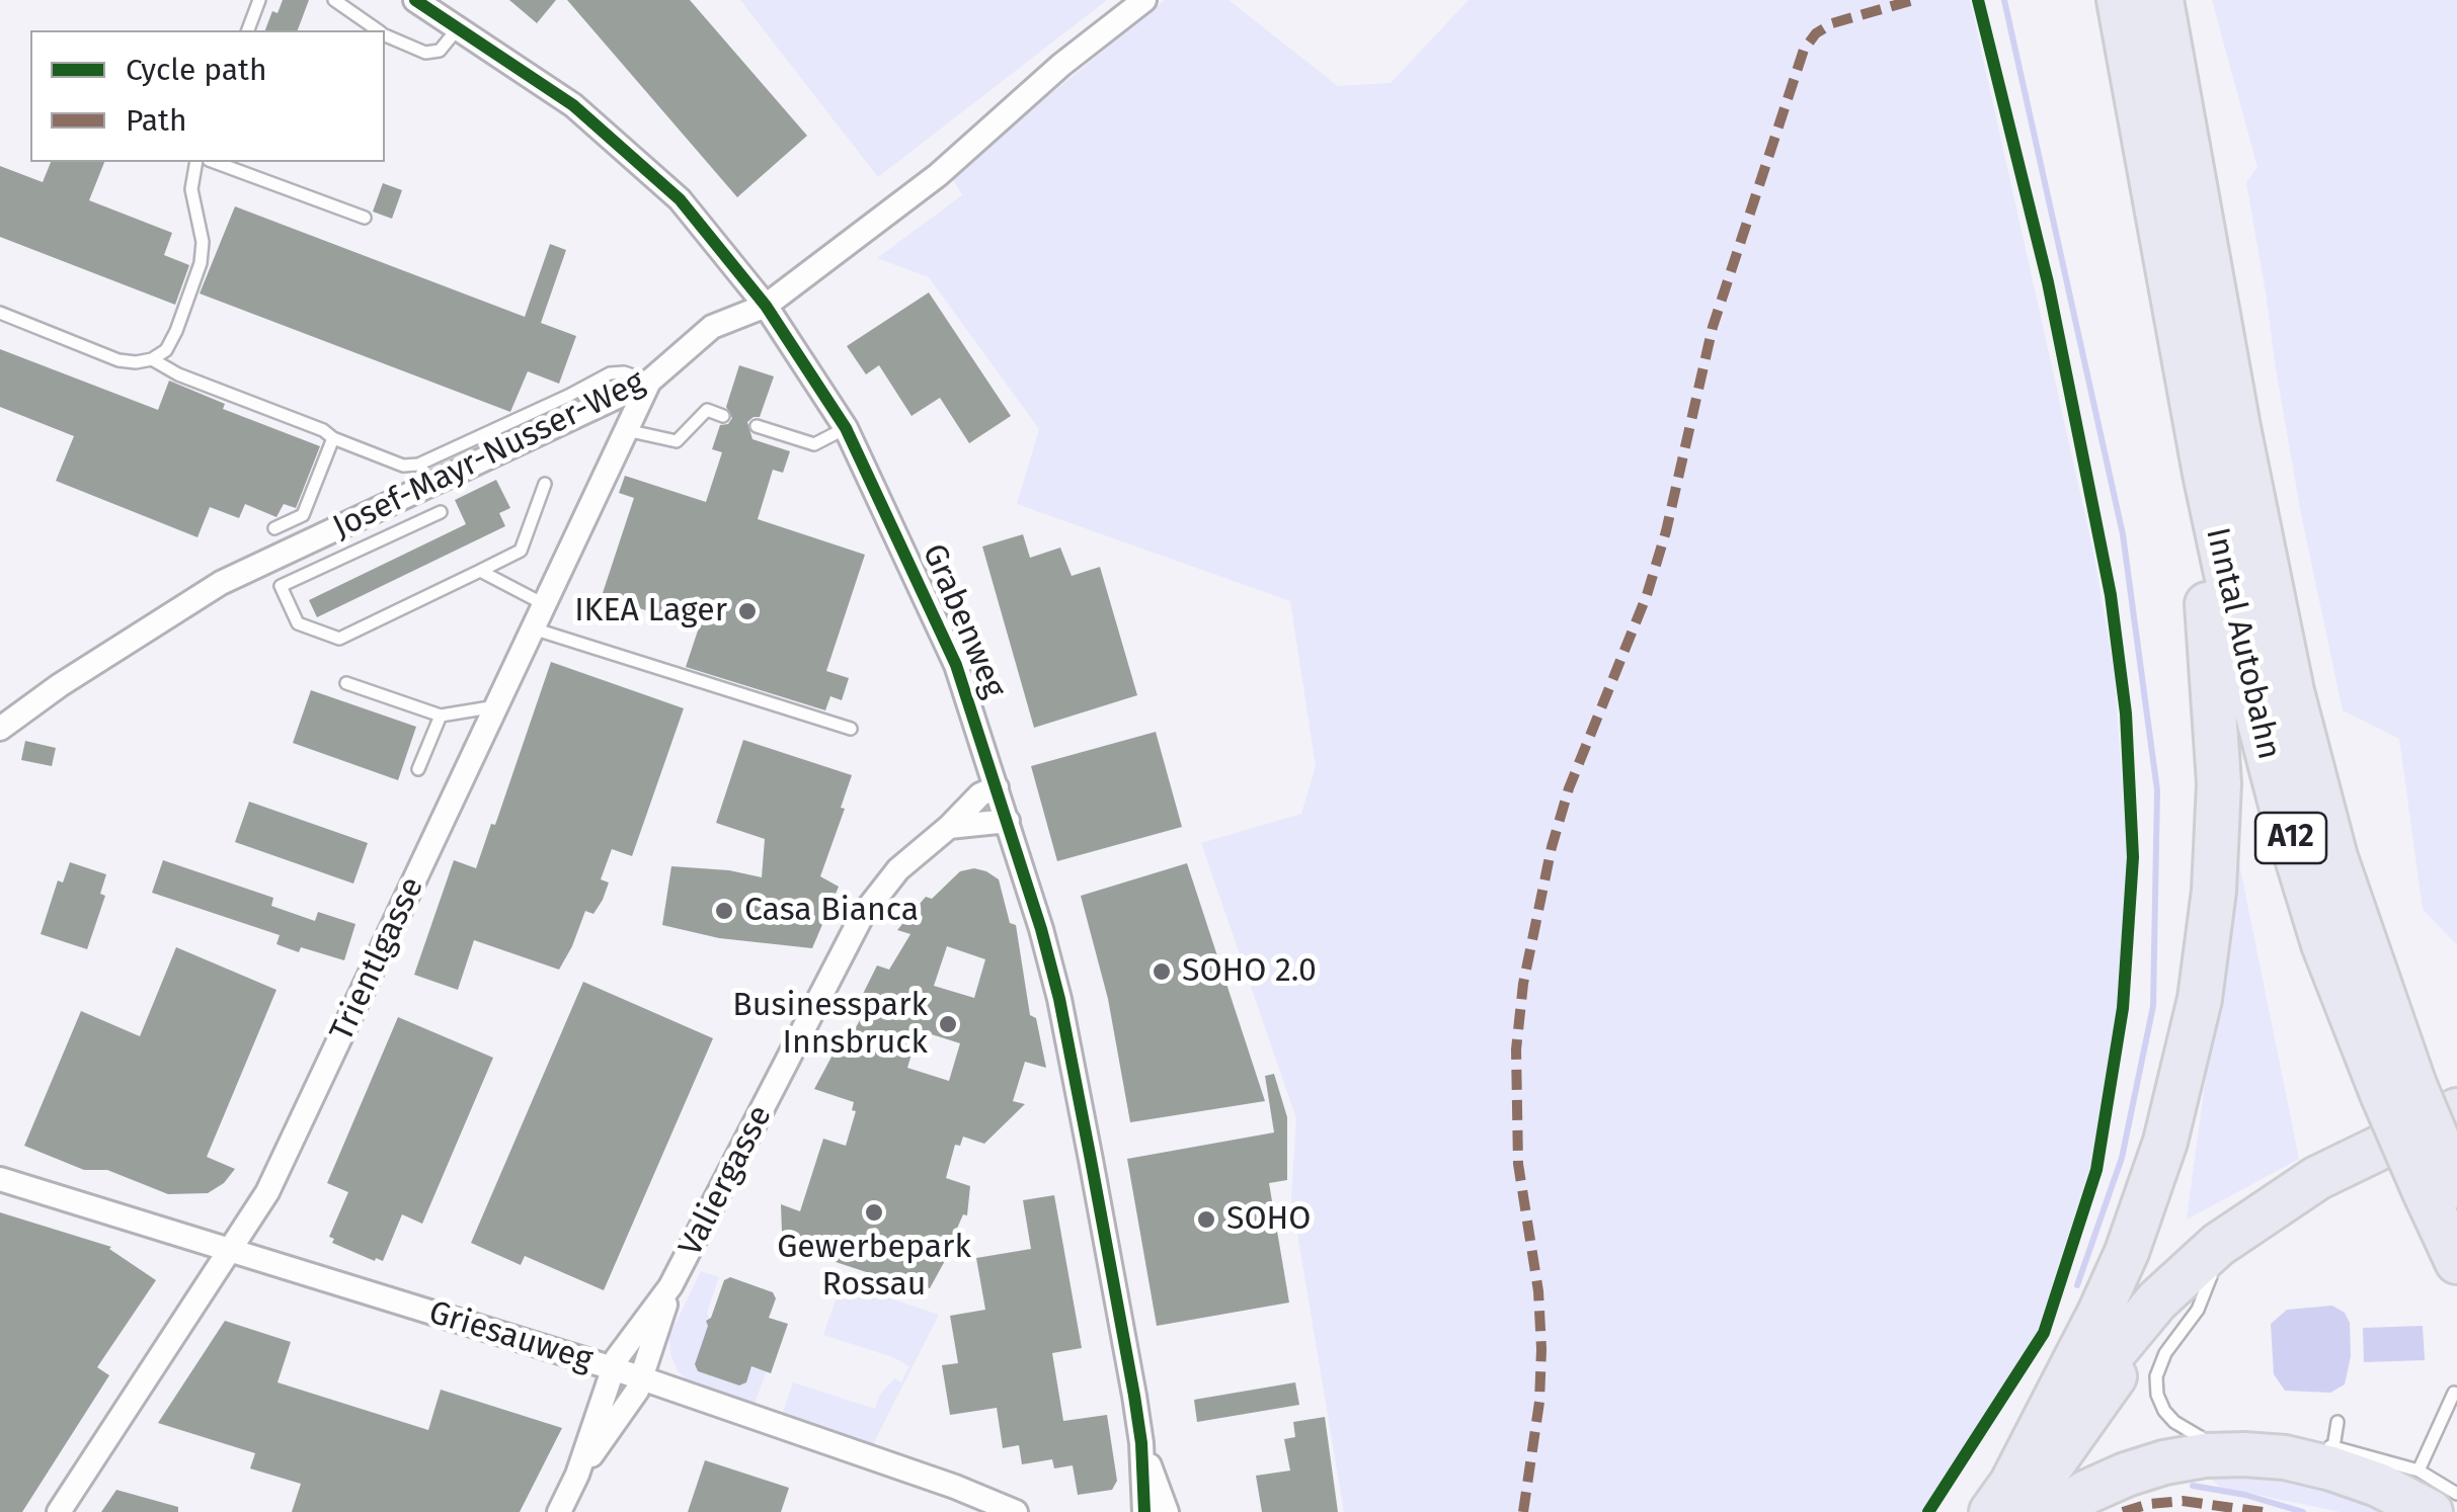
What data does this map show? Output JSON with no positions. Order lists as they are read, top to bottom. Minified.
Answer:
{"streets":{"highway":["Inntal Autobahn","A12"],"street":["Josef-Mayr-Nusser-Weg","Grabenweg","Trientlgasse","Valiergasse","Griesauweg"]},"crossings":[["Josef-Mayr-Nusser-Weg","Grabenweg"],["Josef-Mayr-Nusser-Weg","Trientlgasse"],["Grabenweg","Valiergasse"],["Trientlgasse","Griesauweg"],["Valiergasse","Griesauweg"]],"places":["IKEA Lager","Casa Bianca","SOHO 2.0","Businesspark Innsbruck","Gewerbepark Rossau","SOHO"],"legend":["Cycle path","Path"]}
